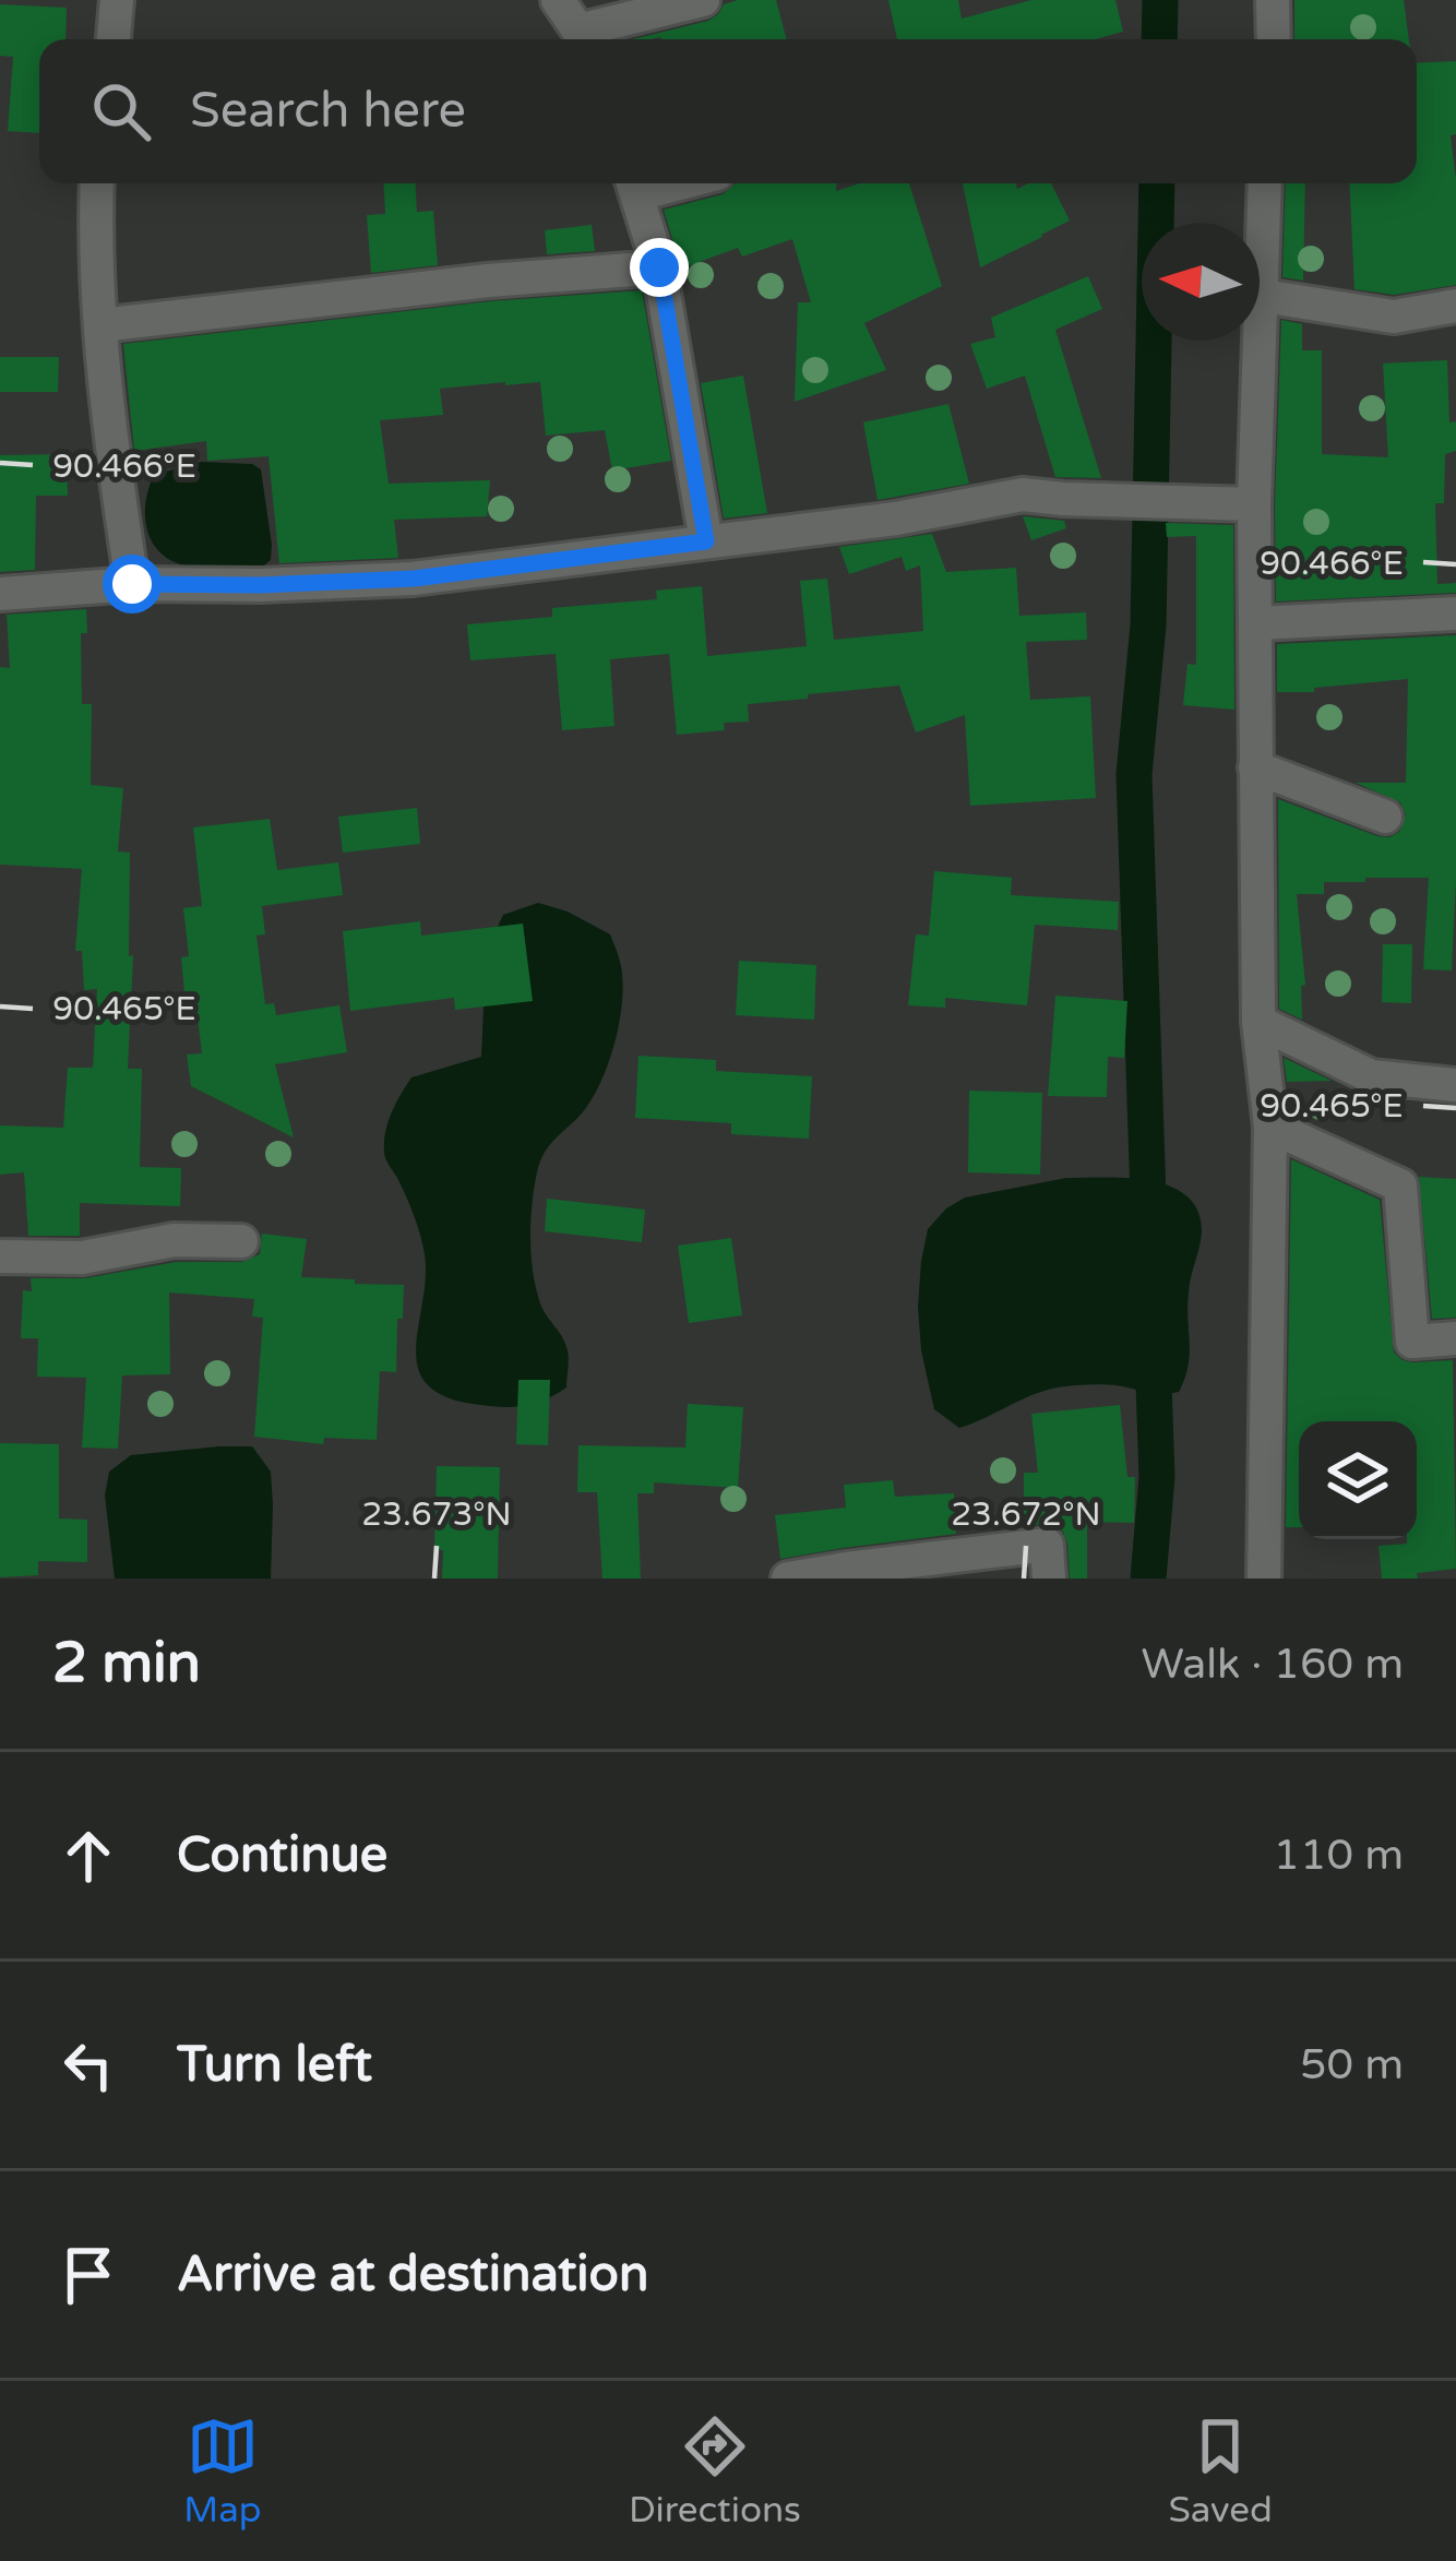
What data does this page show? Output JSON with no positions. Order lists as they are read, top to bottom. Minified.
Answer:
{"north":"left","page":{"search":"Search here","heading":["2 min","Walk · 160 m"],"list":[["Continue","110 m"],["Turn left","50 m"],"Arrive at destination"],"nav":["Map","Directions","Saved"]},"coordinates":["90.466°E","90.465°E","23.673°N","23.672°N"]}
